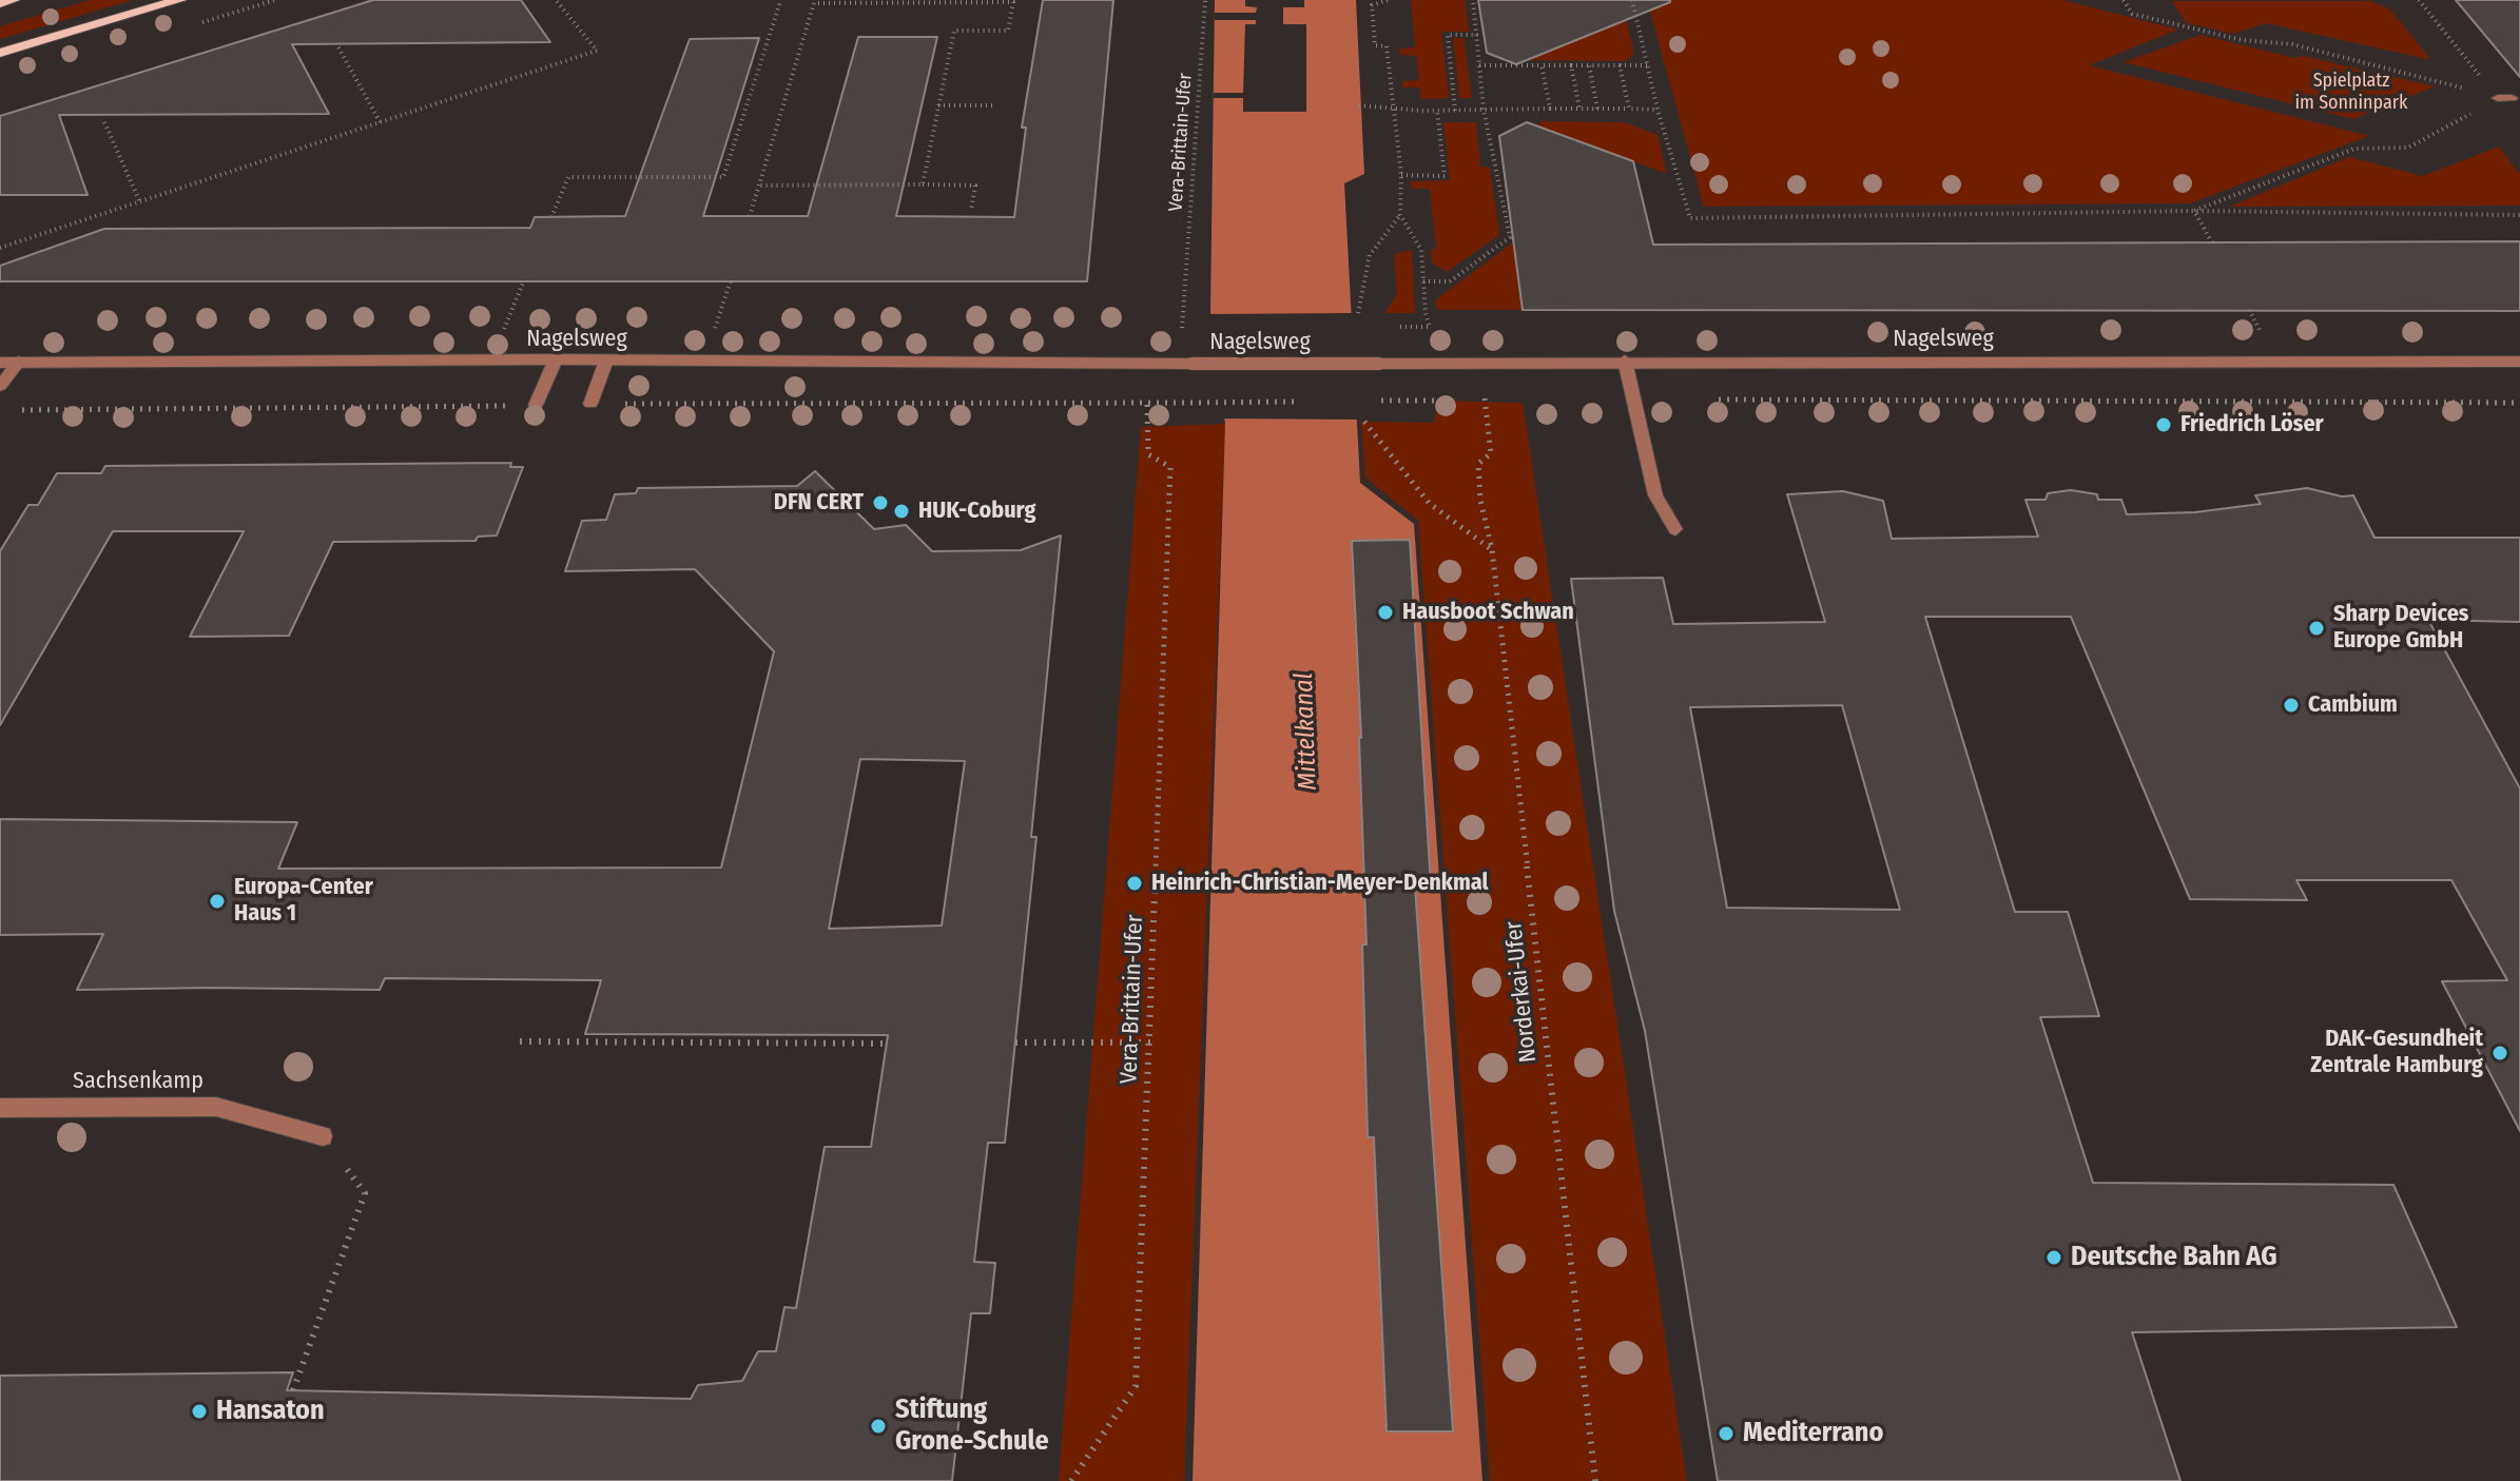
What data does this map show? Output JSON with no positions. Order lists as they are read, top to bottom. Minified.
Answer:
{"streets":{"street":["Nagelsweg","Sachsenkamp"],"path":["Vera-Brittain-Ufer","Norderkai-Ufer"]},"water":["Mittelkanal"],"parks":["Spielplatz im Sonninpark"],"places":["Friedrich Löser","DFN CERT","HUK-Coburg","Hausboot Schwan","Sharp Devices Europe GmbH","Cambium","Heinrich-Christian-Meyer-Denkmal","Europa-Center Haus 1","DAK-Gesundheit Zentrale Hamburg","Deutsche Bahn AG","Hansaton","Stiftung Grone-Schule","Mediterrano"]}
